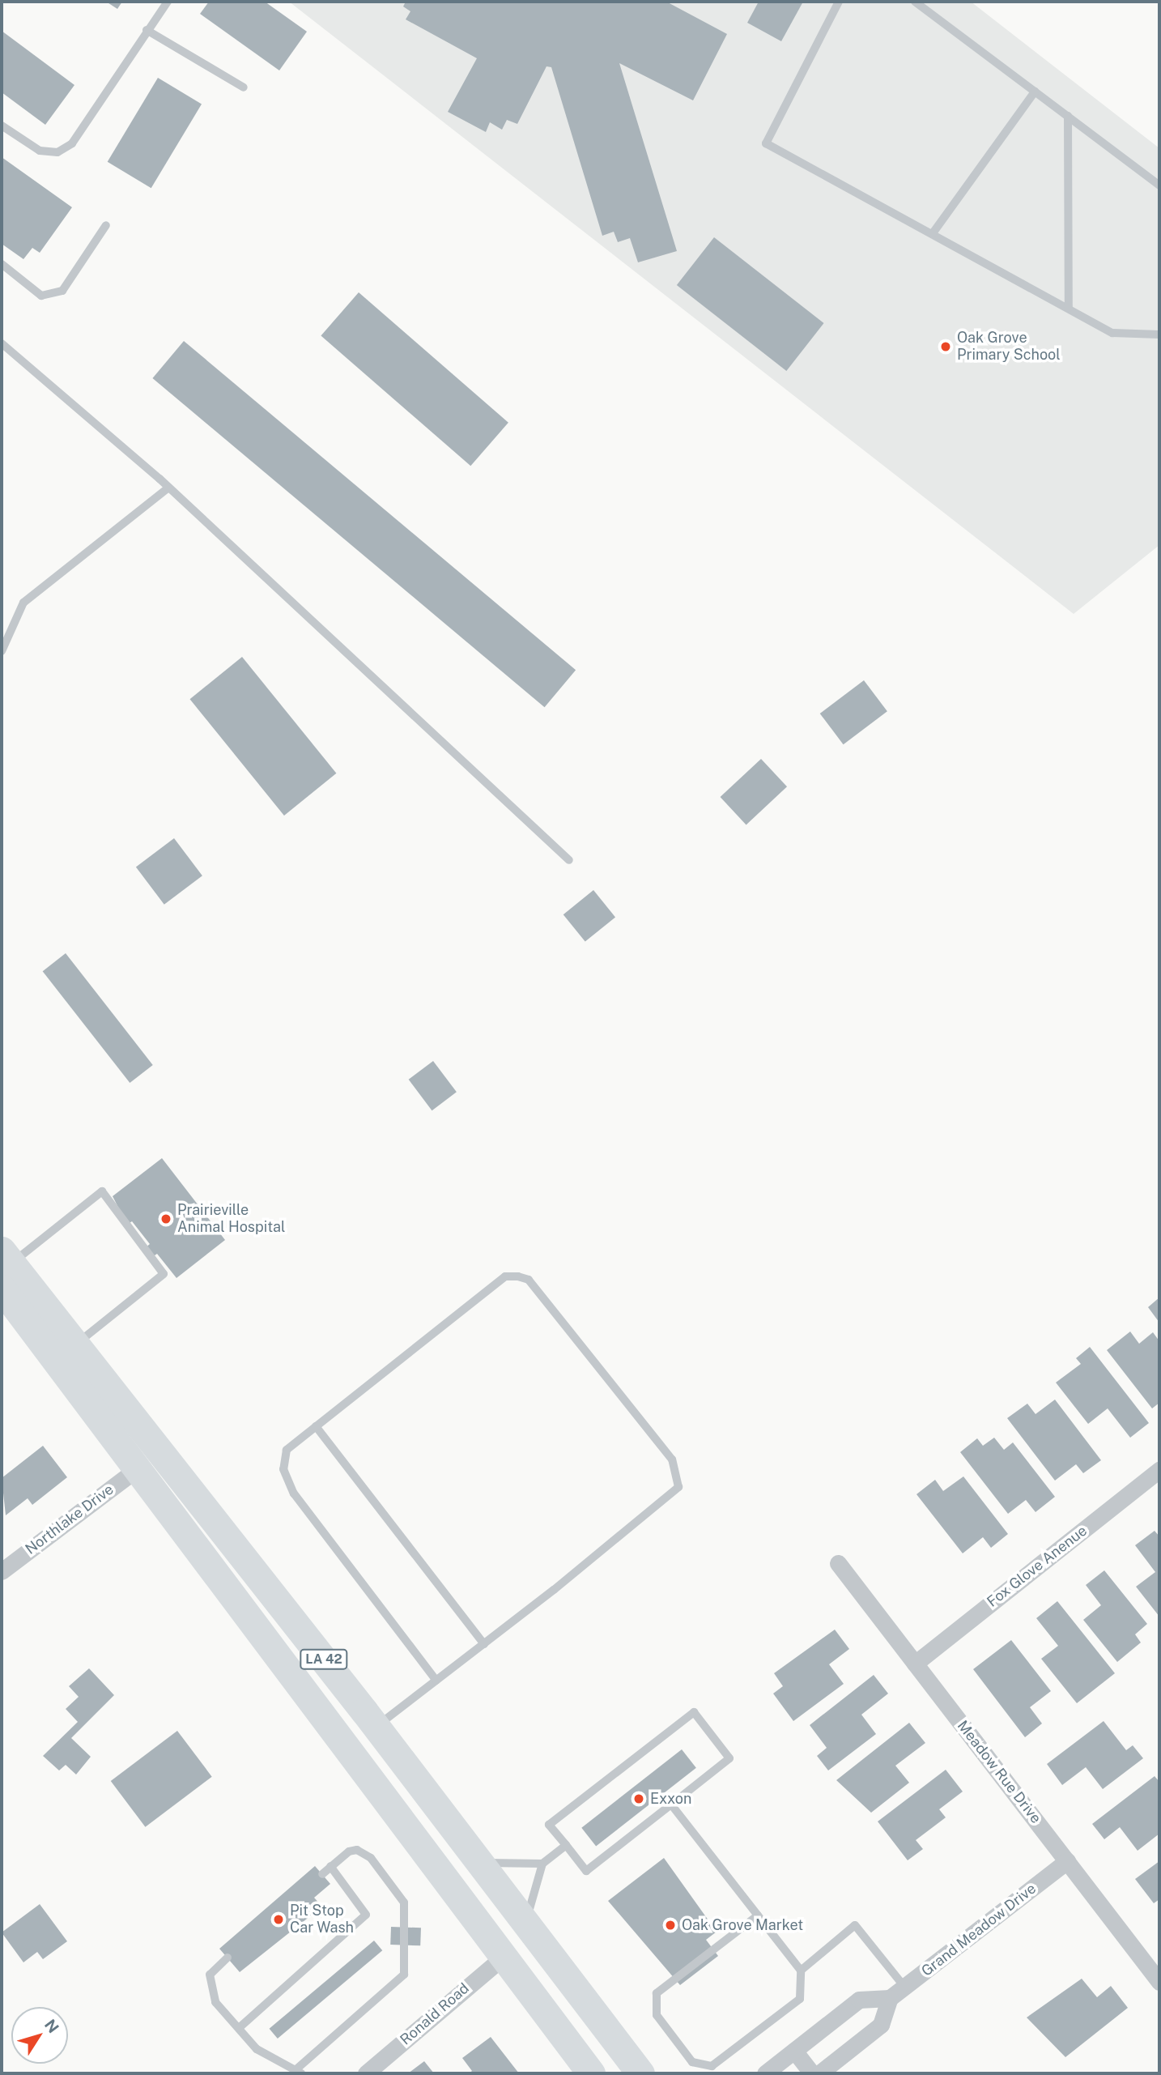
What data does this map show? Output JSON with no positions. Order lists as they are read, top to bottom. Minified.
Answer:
{"streets":{"main road":["LA 42"],"street":["Northlake Drive","Fox Glove Anenue","Meadow Rue Drive","Grand Meadow Drive","Ronald Road"]},"crossings":[["Northlake Drive","LA 42"],["Fox Glove Anenue","Meadow Rue Drive"],["LA 42","Ronald Road"],["Meadow Rue Drive","Grand Meadow Drive"]],"places":["Oak Grove Primary School","Prairieville Animal Hospital","Exxon","Pit Stop Car Wash","Oak Grove Market"],"north":"top right"}
